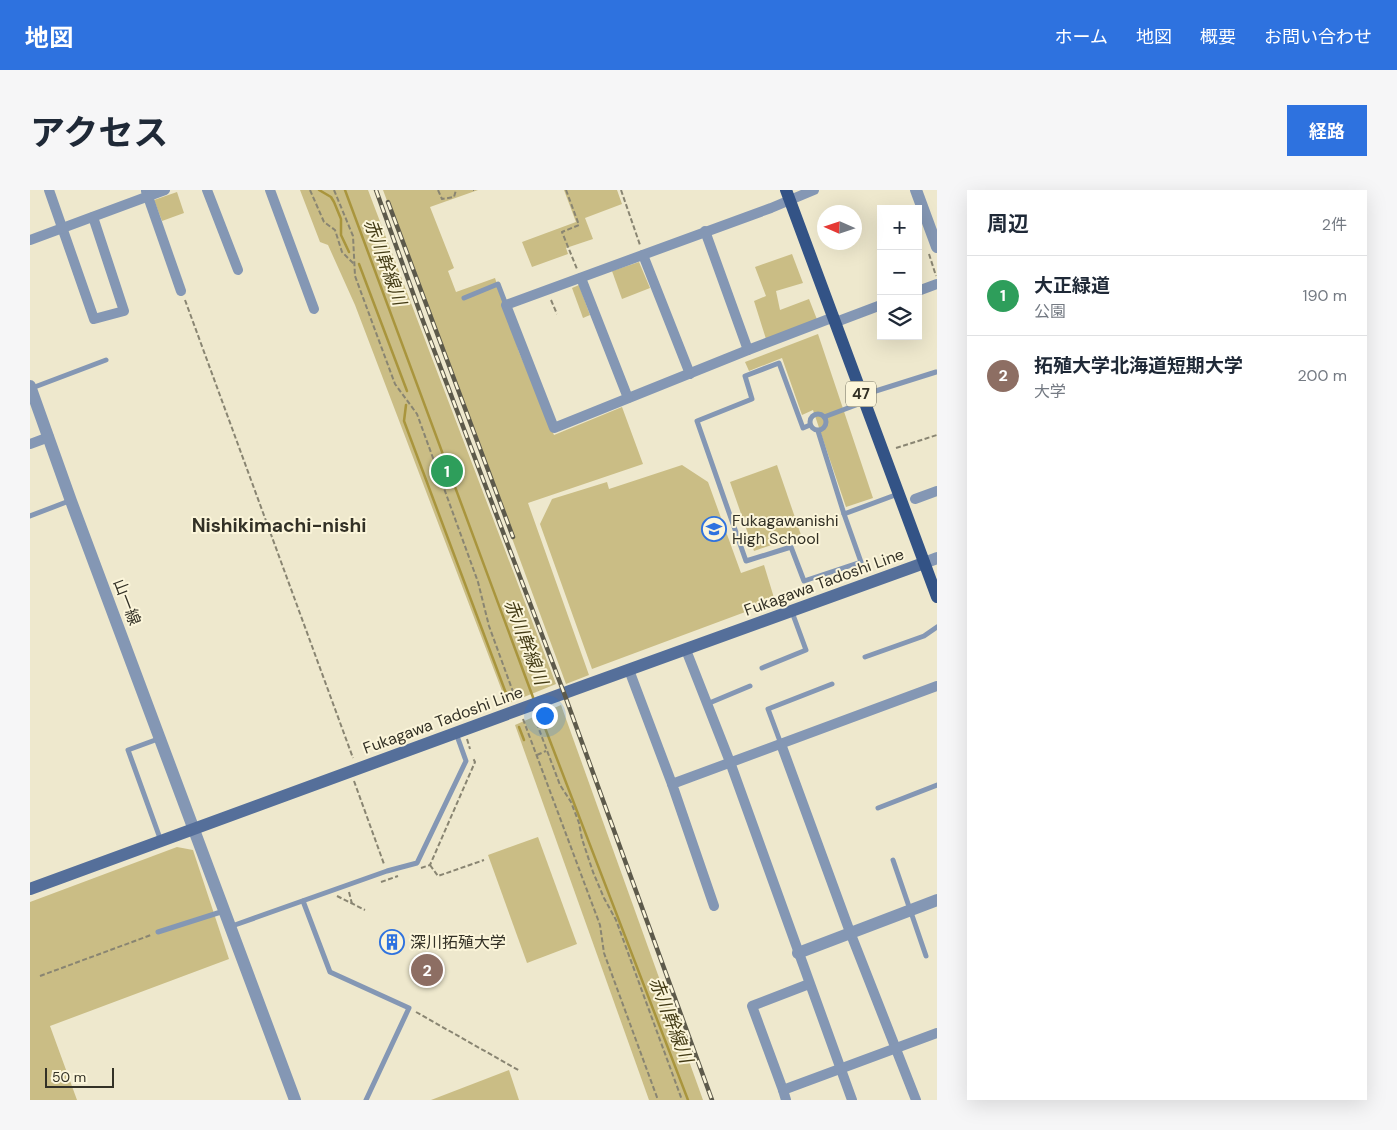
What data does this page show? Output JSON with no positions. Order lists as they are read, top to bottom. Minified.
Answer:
{"streets":{"main road":["47","Fukagawa Tadoshi Line"],"street":["山一線"]},"crossings":[["47","Fukagawa Tadoshi Line"],["Fukagawa Tadoshi Line","山一線"]],"districts":["Nishikimachi-nishi"],"water":["赤川幹線川"],"places":{"school or university":["Fukagawanishi High School"],"building":["深川拓殖大学"]},"scale_bar":"50 m","north":"left","page":{"header":"地図","nav":["ホーム","地図","概要","お問い合わせ"],"title":"アクセス","buttons":"経路","heading":["周辺","2件"],"map_buttons":["+","−"],"list":[{"mark":"1","name":"大正緑道","note":"公園","value":"190 m"},{"mark":"2","name":"拓殖大学北海道短期大学","note":"大学","value":"200 m"}],"pins":["1","2"],"scale":"50 m"}}
